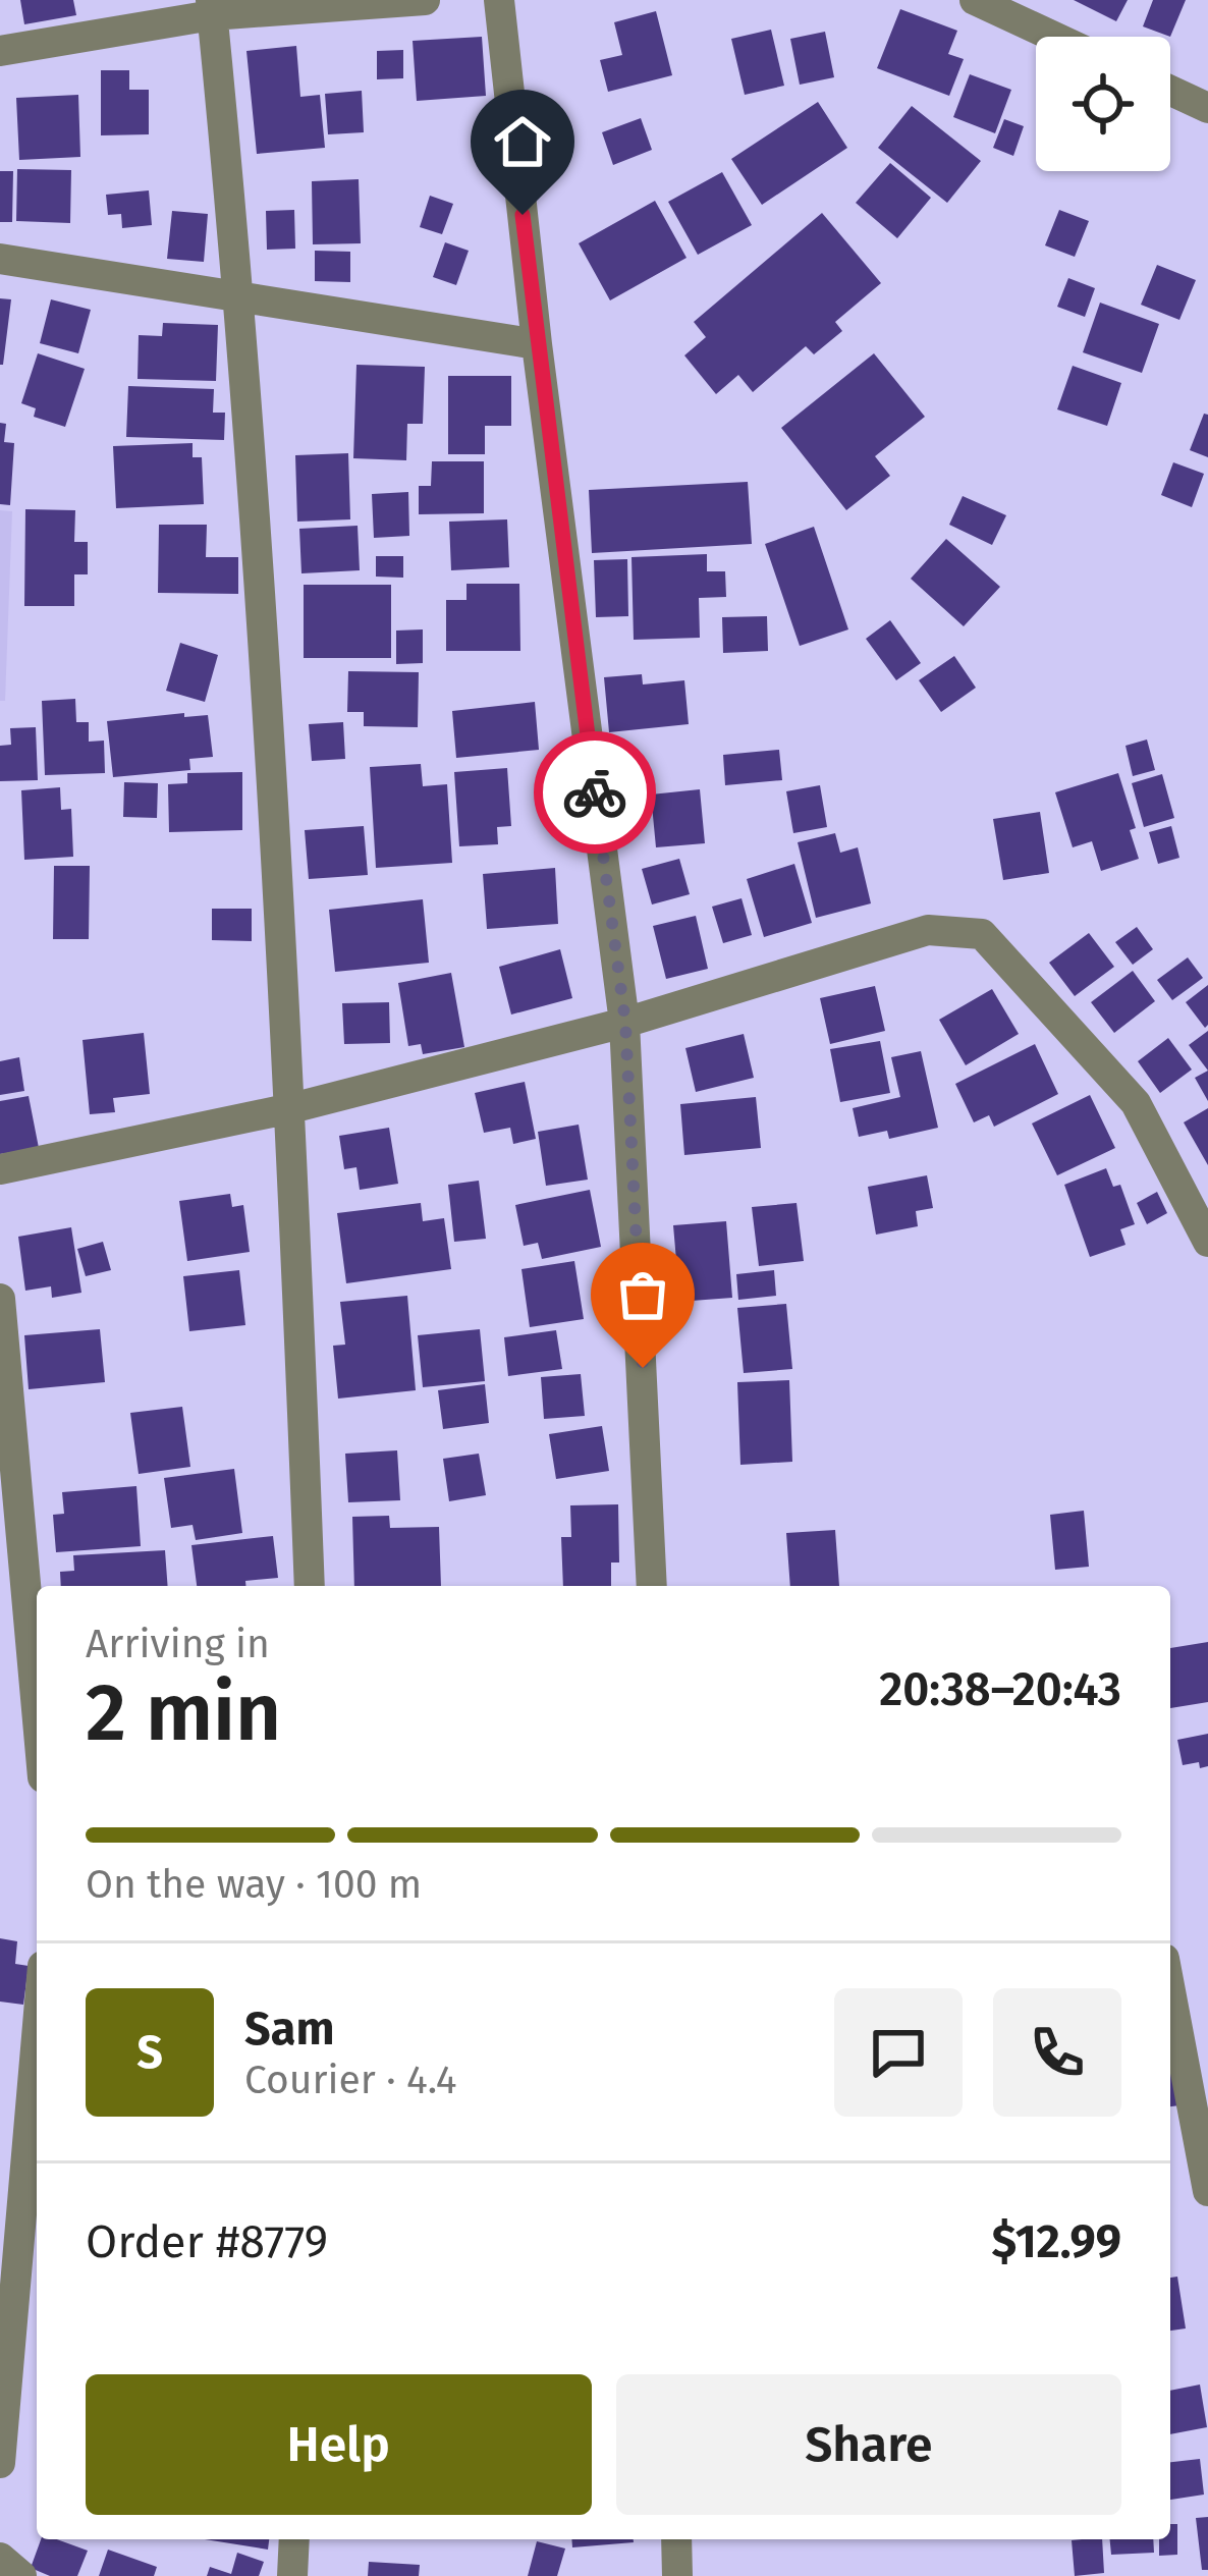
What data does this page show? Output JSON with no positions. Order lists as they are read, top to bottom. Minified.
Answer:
{"page":{"heading":["2 min","Arriving in","20:38–20:43"],"panel":["Sam","Courier · 4.4","Order #8779","$12.99"],"bar":"On the way · 100 m","round":"S","buttons":["Help","Share"]}}
